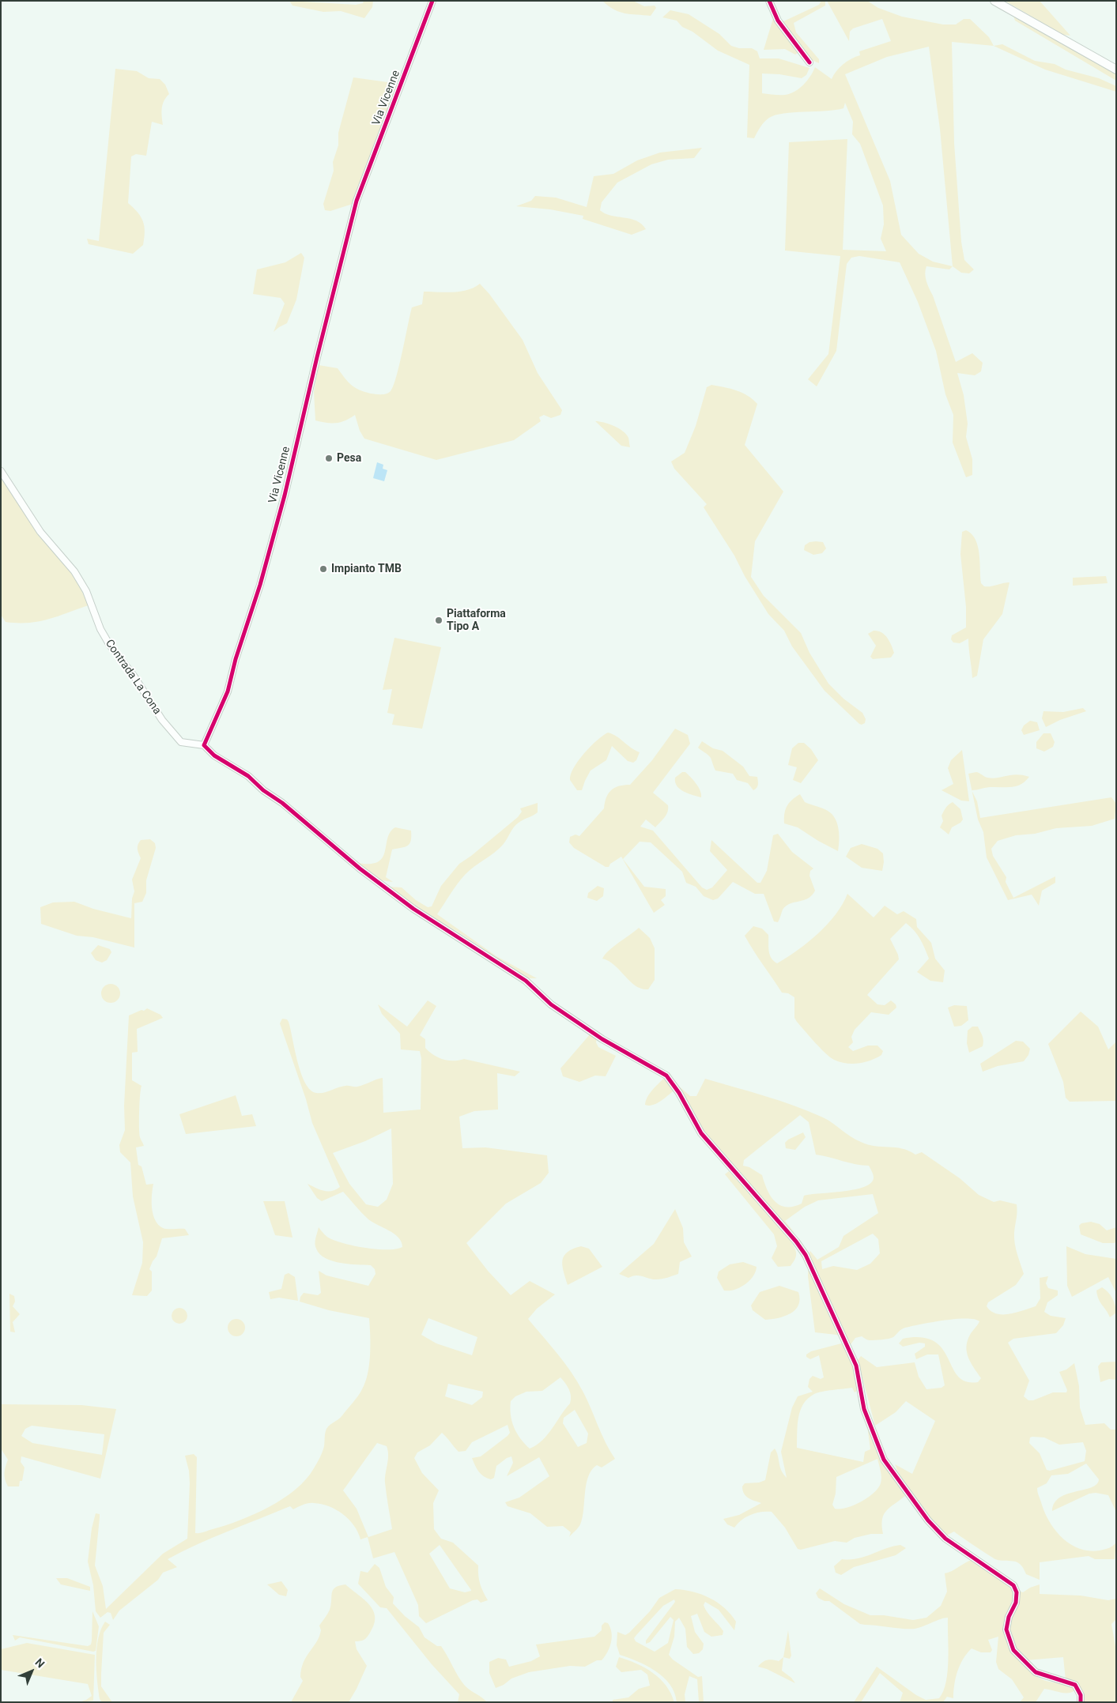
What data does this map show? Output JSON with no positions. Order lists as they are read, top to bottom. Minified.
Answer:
{"streets":{"street":["Via Vicenne","Contrada La Cona"]},"crossings":[["Via Vicenne","Contrada La Cona"]],"places":["Pesa","Impianto TMB","Piattaforma Tipo A"],"north":"top right"}
